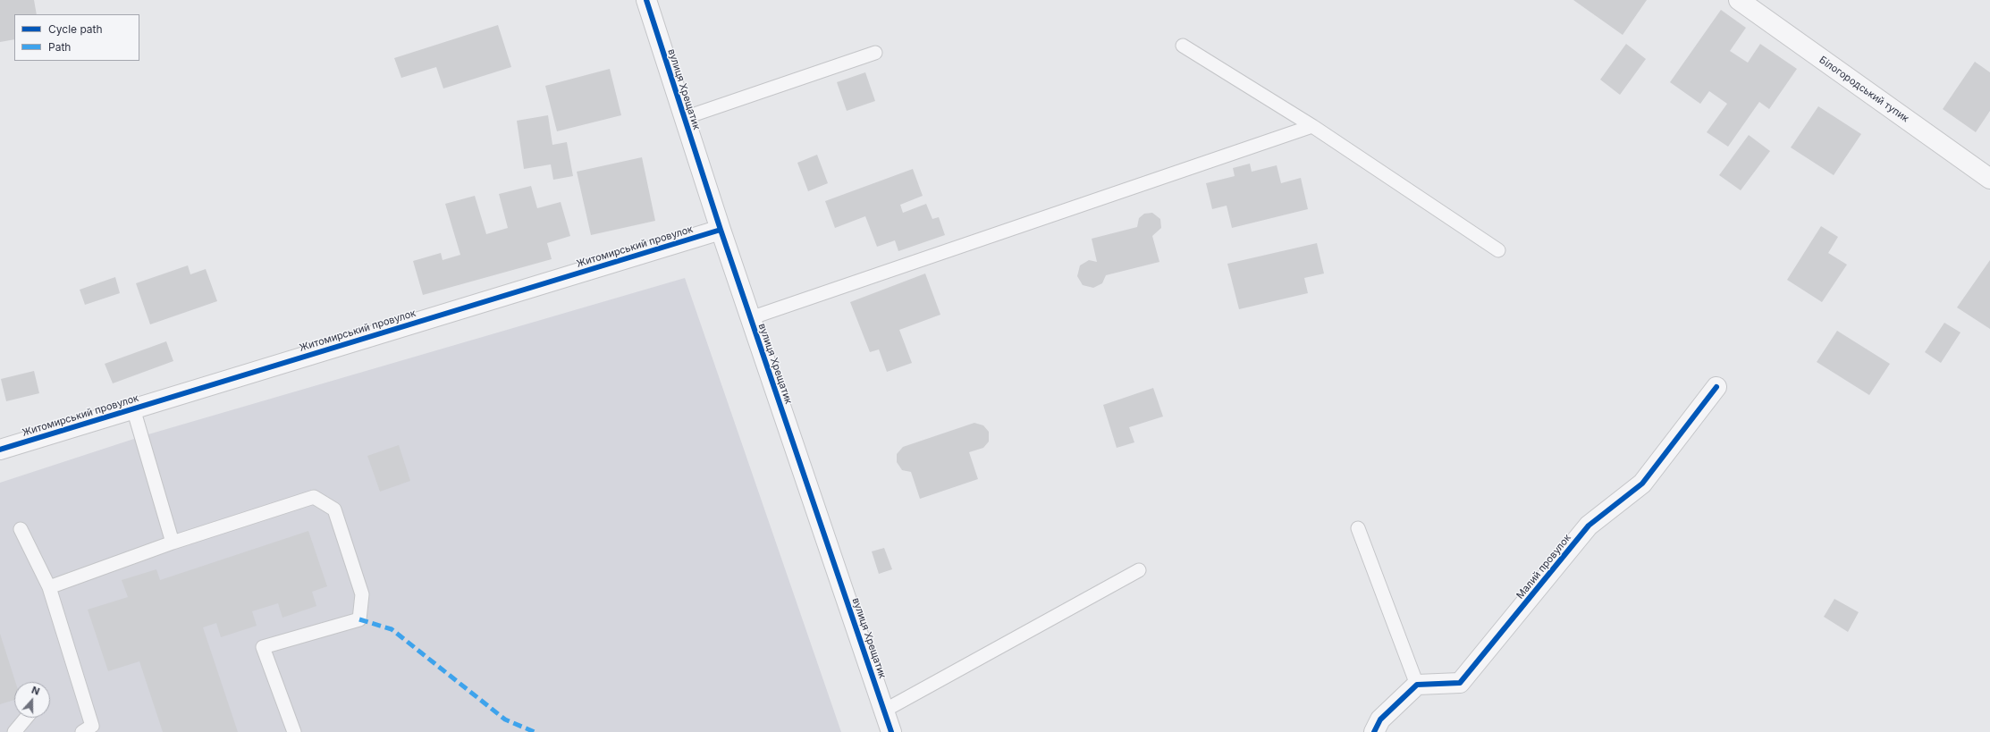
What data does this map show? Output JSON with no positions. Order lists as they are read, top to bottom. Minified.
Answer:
{"streets":{"street":["вулиця Хрещатик","Білогородський тупик","Житомирський провулок","Малий провулок"]},"crossings":[["вулиця Хрещатик","Житомирський провулок"]],"legend":["Cycle path","Path"],"north":"top"}
